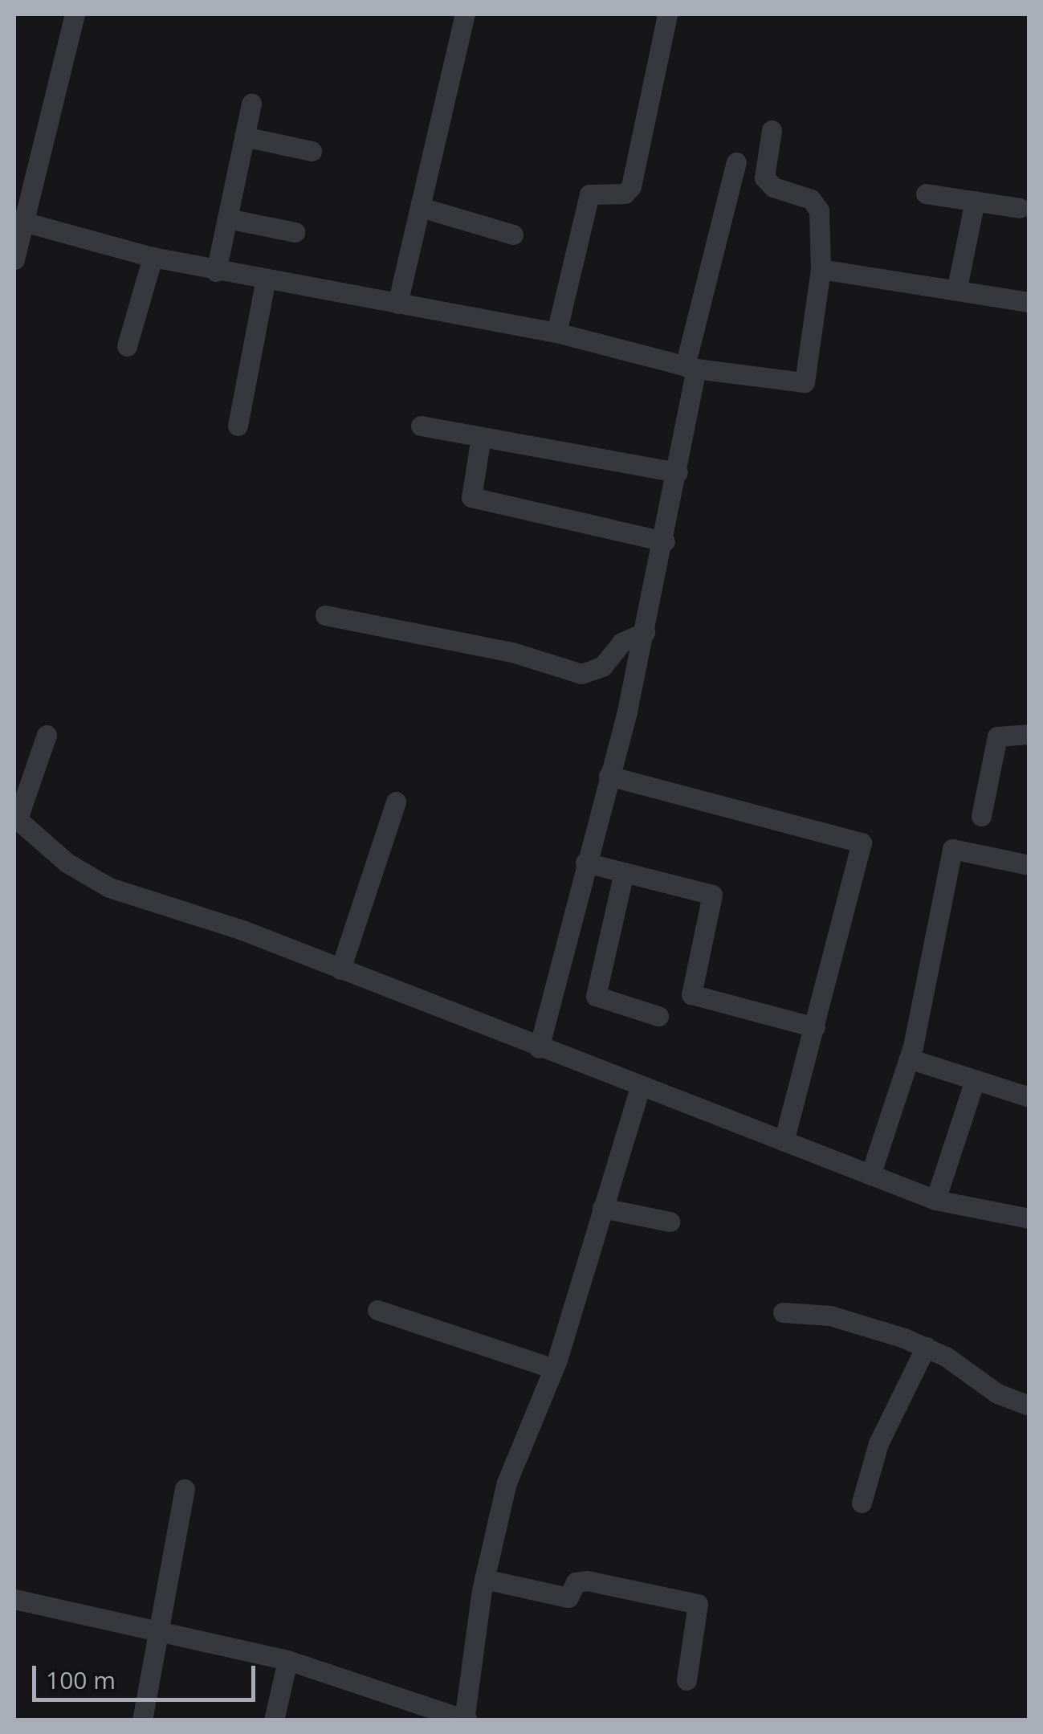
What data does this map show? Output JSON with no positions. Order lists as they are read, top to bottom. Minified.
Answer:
{"scale_bar":"100 m"}
